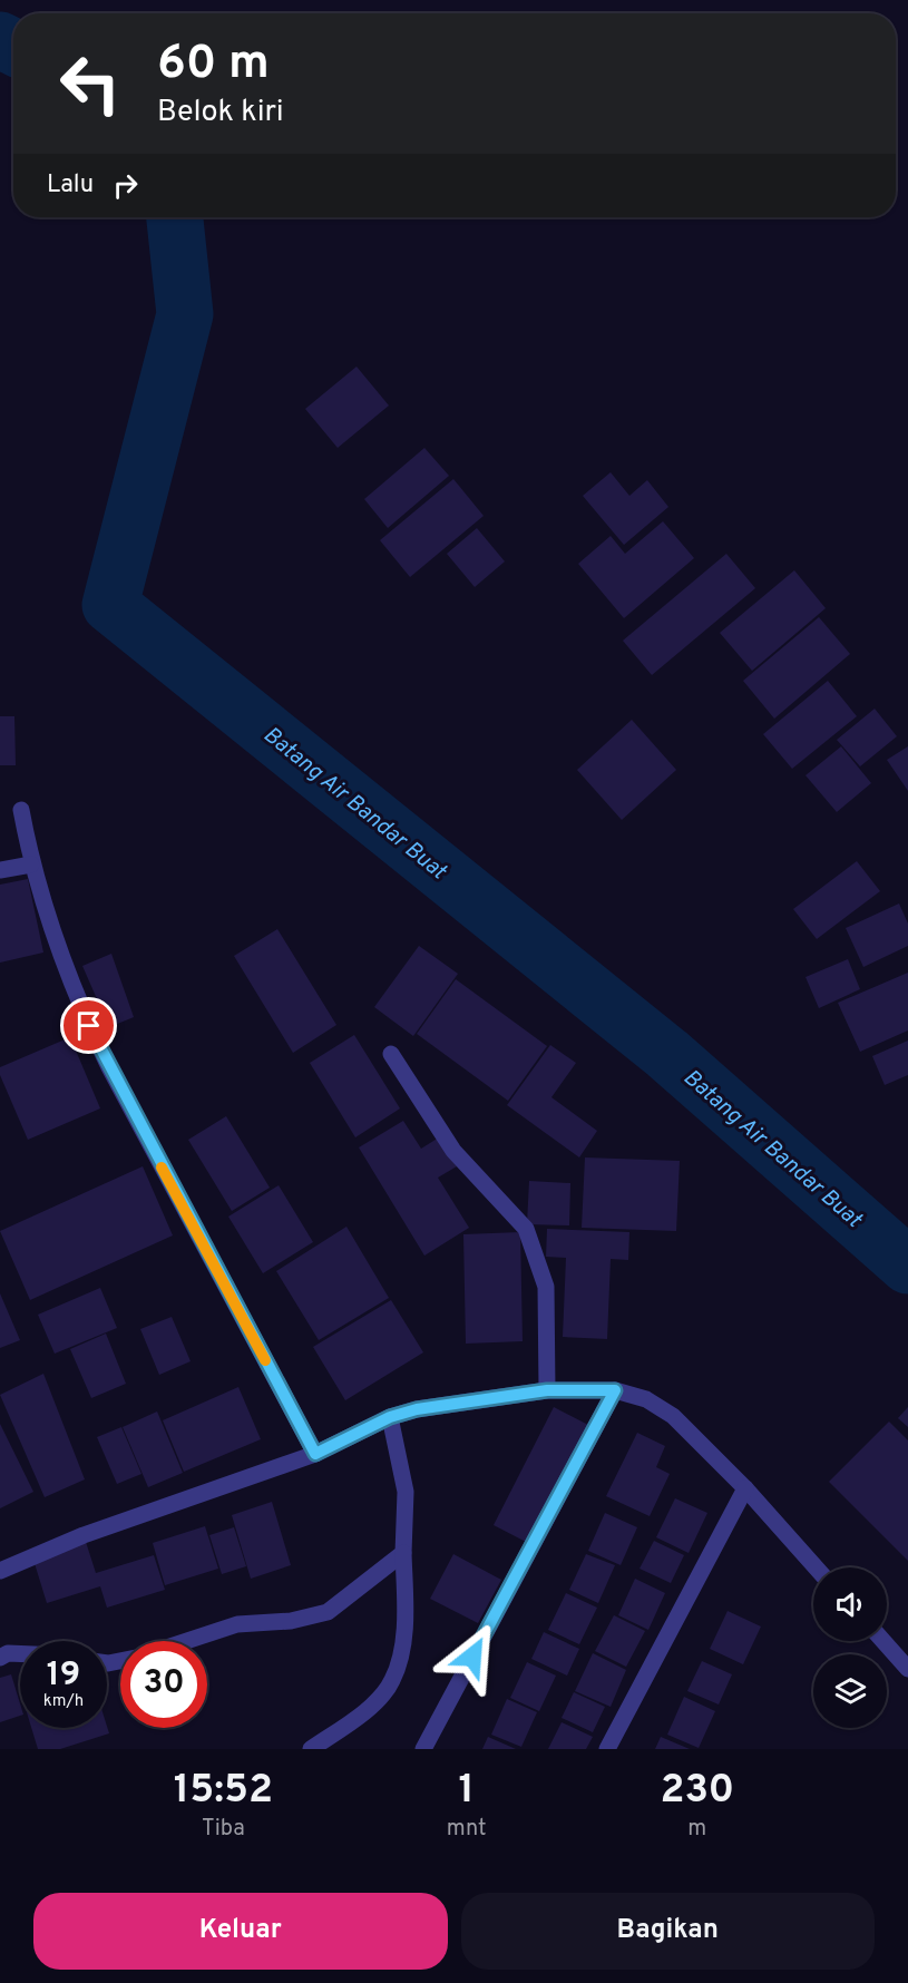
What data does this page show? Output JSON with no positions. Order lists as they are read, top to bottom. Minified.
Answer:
{"water":["Batang Air Bandar Buat"],"page":{"turn":["60 m","Belok kiri"],"then":"Lalu","speed":"19 km/h","limit":"30","eta":["15:52","Tiba","1","mnt","230","m"],"buttons":["Keluar","Bagikan"]}}
